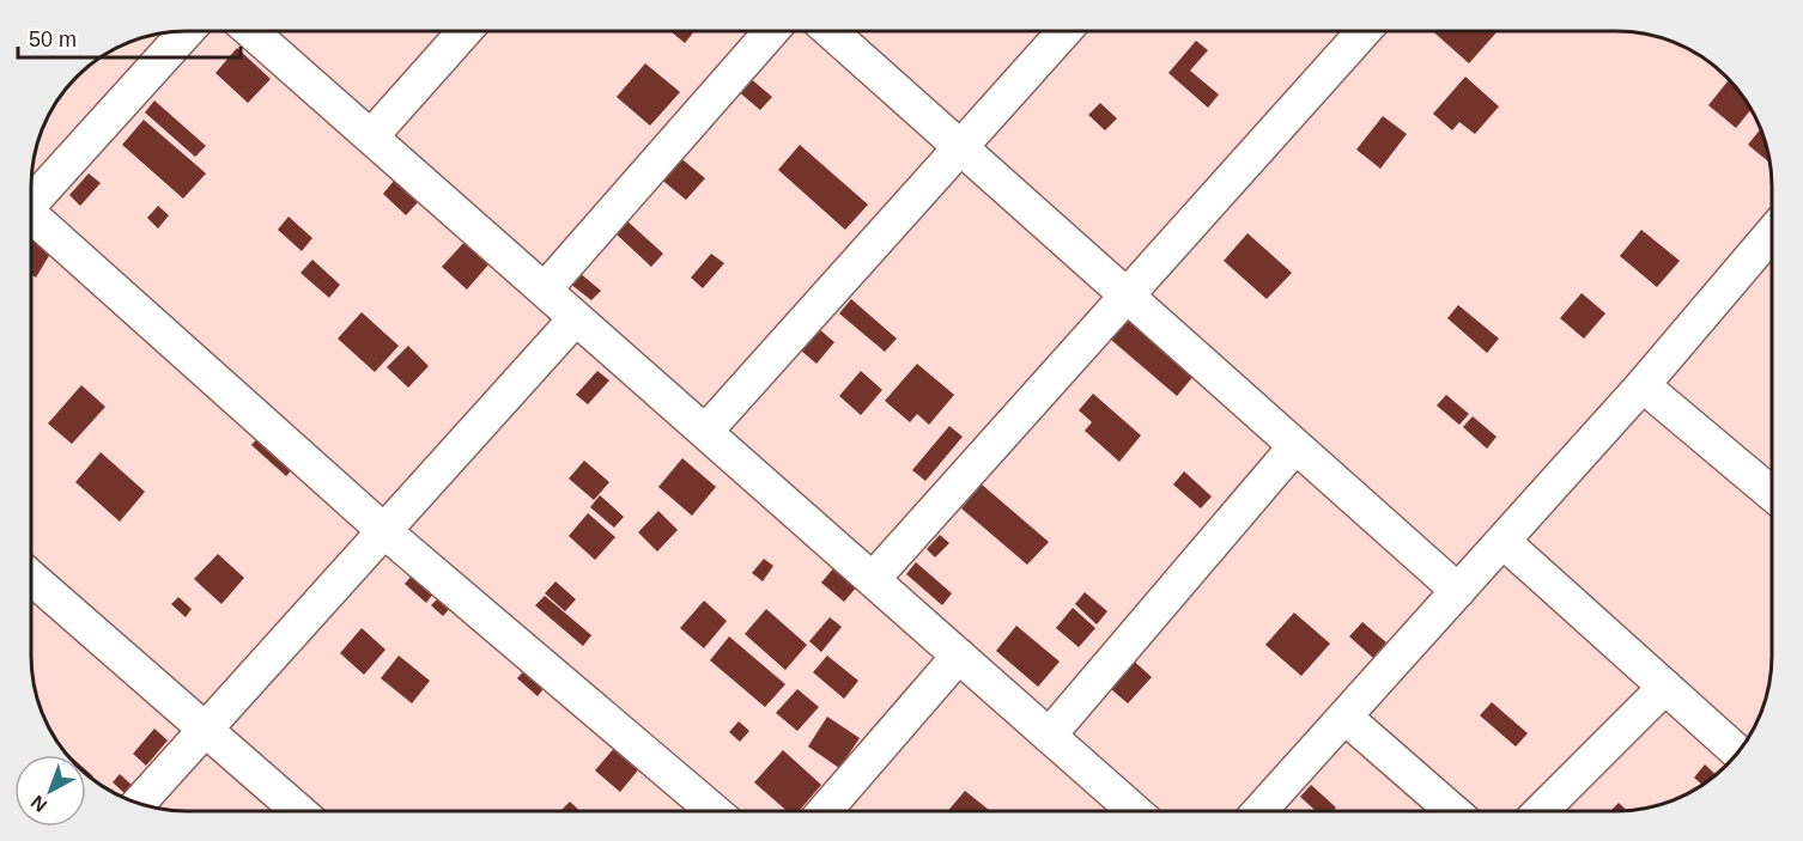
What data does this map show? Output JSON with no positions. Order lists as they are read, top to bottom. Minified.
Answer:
{"scale_bar":"50 m","north":"bottom left"}
